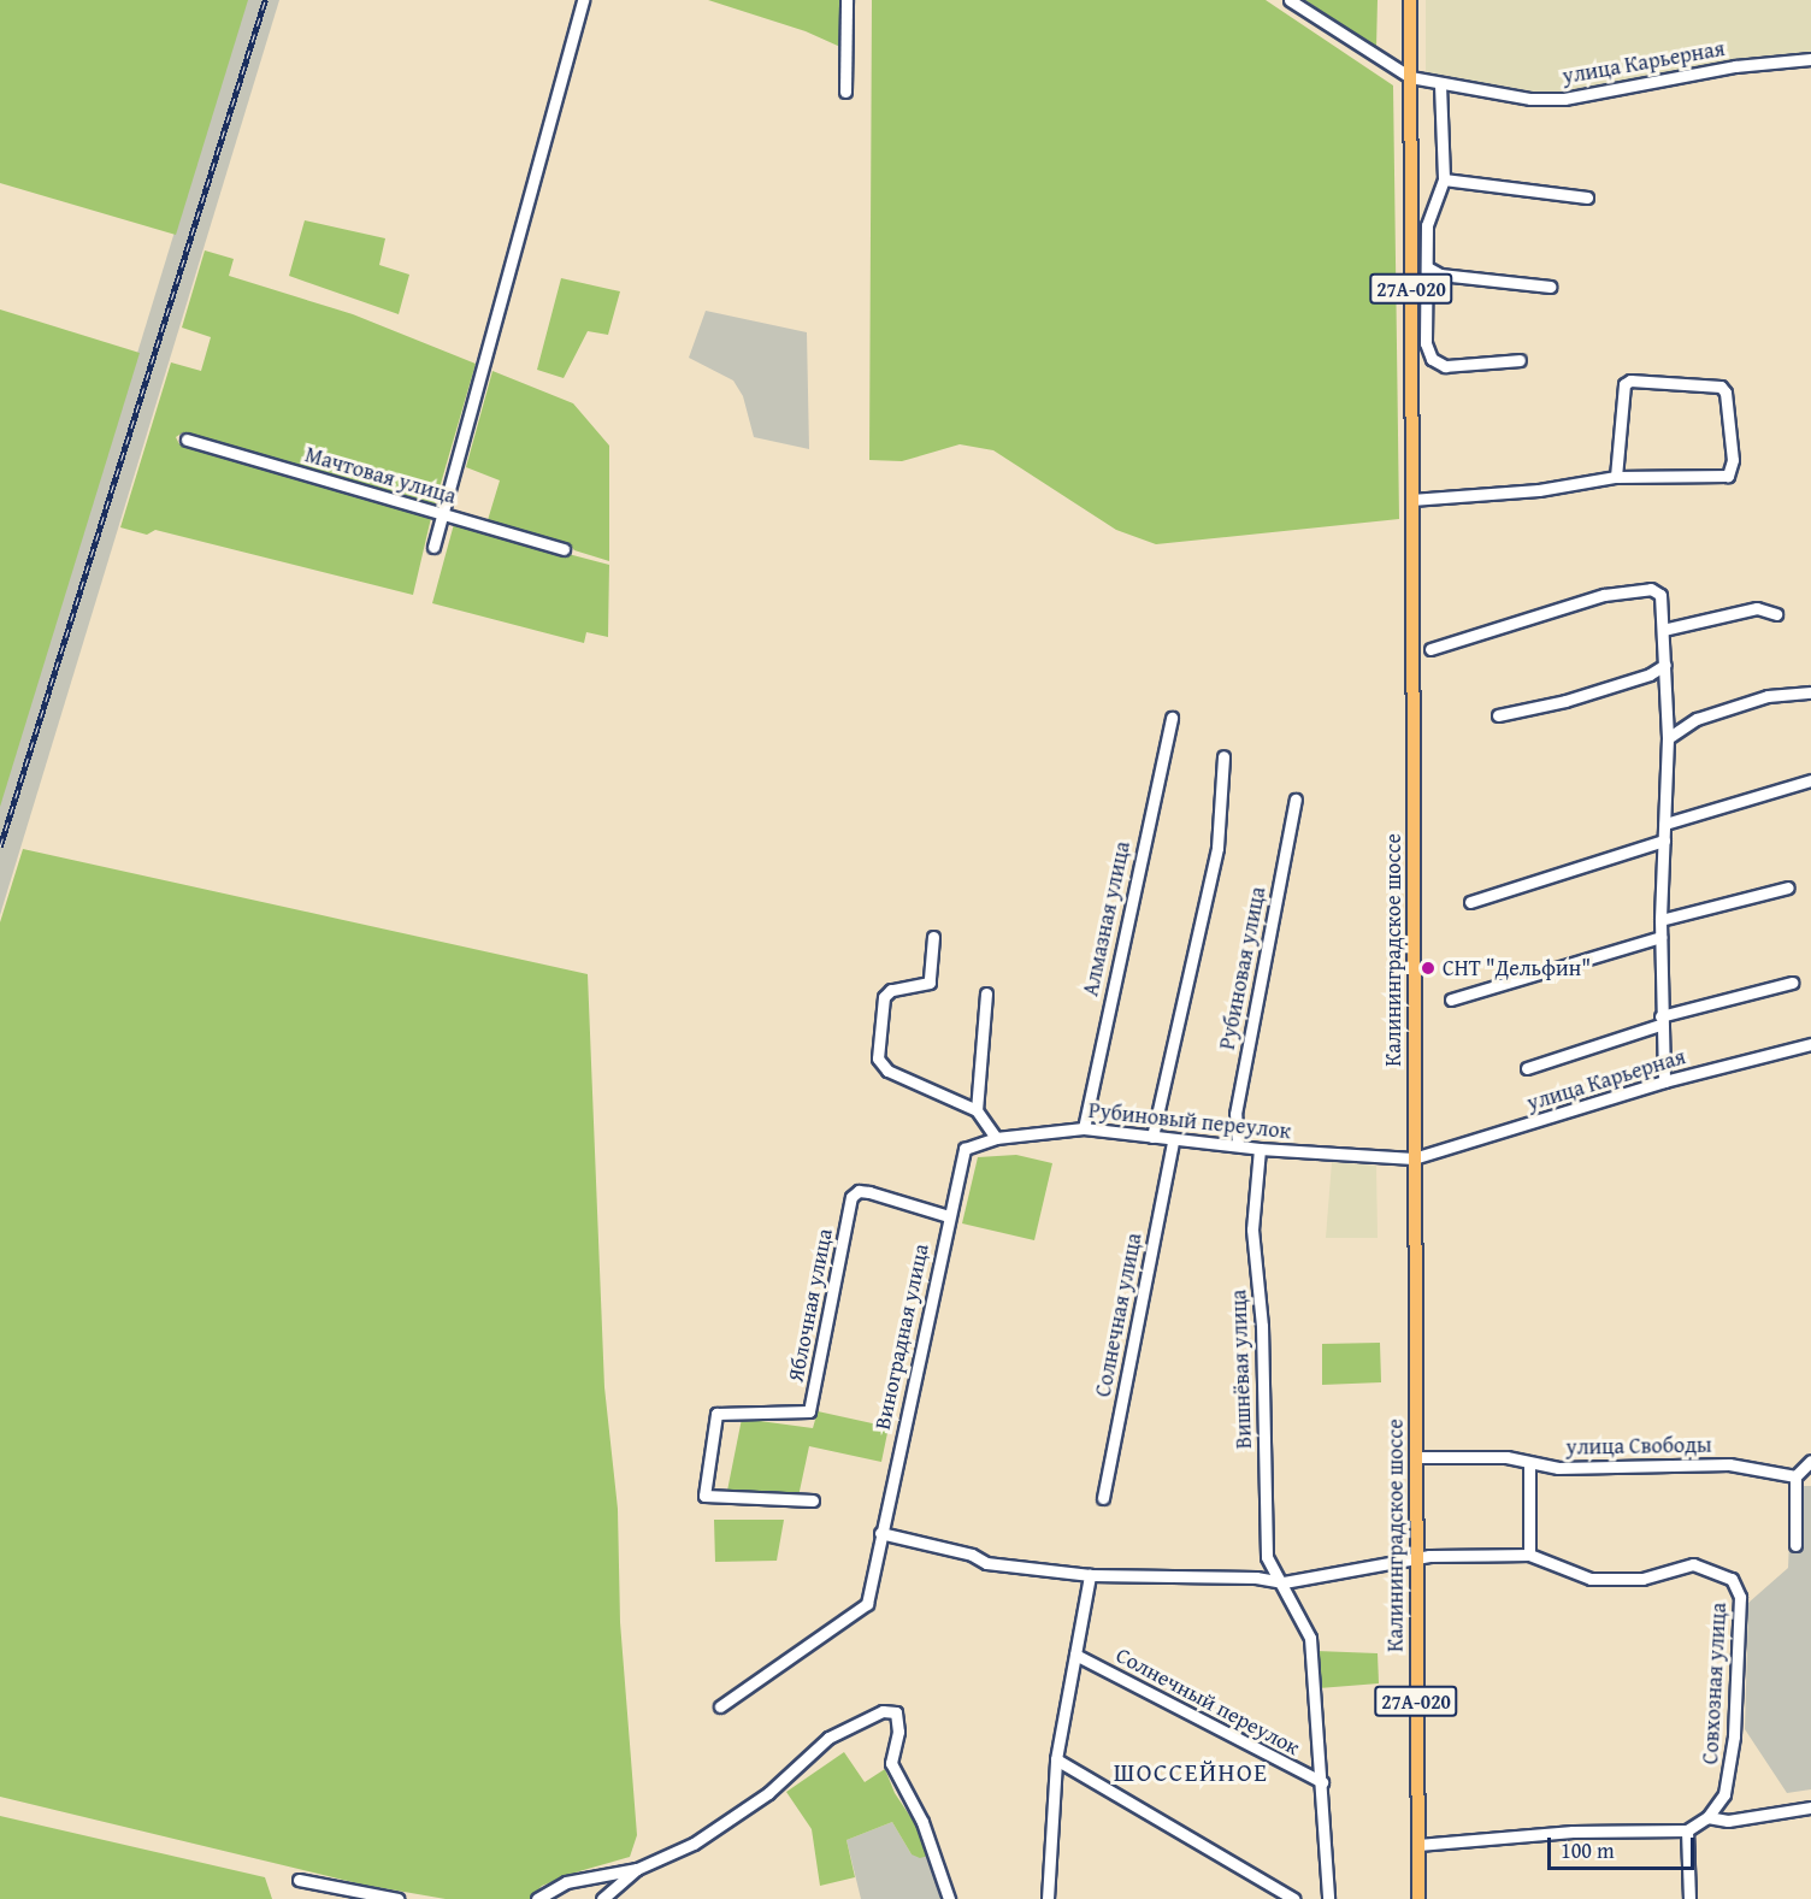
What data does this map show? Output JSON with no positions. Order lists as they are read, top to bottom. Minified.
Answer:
{"streets":{"main road":["27А-020","Калининградское шоссе"],"street":["улица Карьерная","Мачтовая улица","Алмазная улица","Рубиновая улица","Рубиновый переулок","Яблочная улица","Солнечная улица","Виноградная улица","Вишнёвая улица","улица Свободы","Совхозная улица","Солнечный переулок"]},"crossings":[["улица Карьерная","Калининградское шоссе"],["улица Карьерная","Рубиновый переулок"],["Алмазная улица","Рубиновый переулок"],["Калининградское шоссе","Рубиновый переулок"],["Калининградское шоссе","улица Свободы"],["Калининградское шоссе","Совхозная улица"],["Рубиновая улица","Рубиновый переулок"],["Рубиновый переулок","Солнечная улица"],["Рубиновый переулок","Виноградная улица"],["Рубиновый переулок","Вишнёвая улица"],["Яблочная улица","Виноградная улица"],["Виноградная улица","Совхозная улица"],["Вишнёвая улица","Совхозная улица"],["Вишнёвая улица","Солнечный переулок"]],"districts":["ШОССЕЙНОЕ"],"places":["СНТ \"Дельфин\""],"scale_bar":"100 m"}
